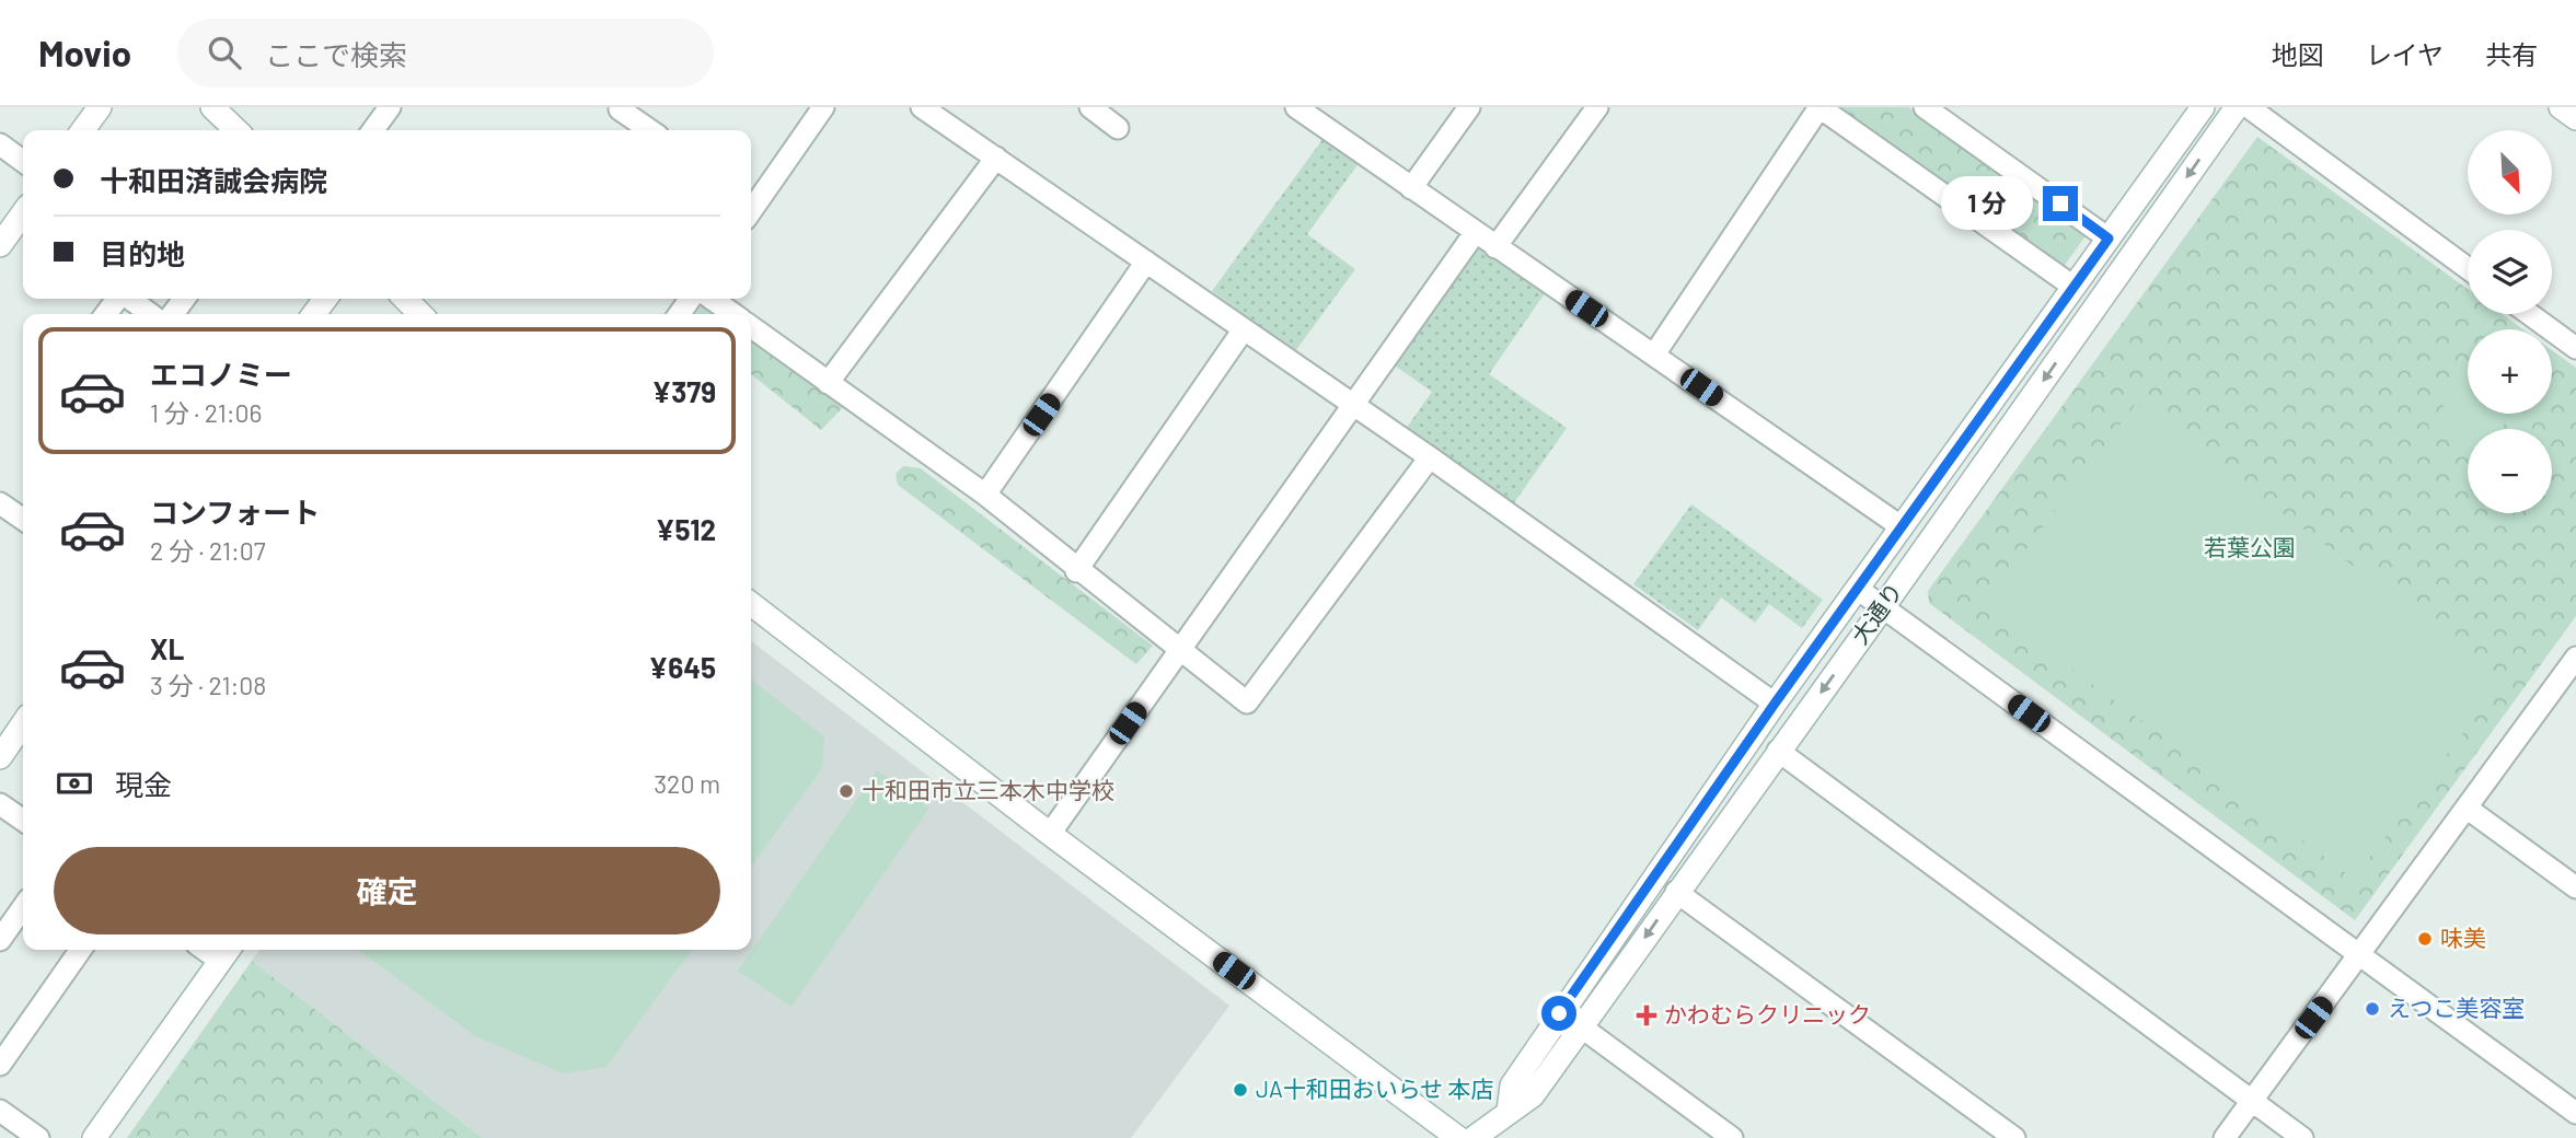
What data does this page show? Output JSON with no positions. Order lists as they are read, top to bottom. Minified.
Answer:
{"streets":{"street":["大通り"]},"parks":["若葉公園"],"places":{"other":["十和田市立三本木中学校","味美","えつこ美容室","JA十和田おいらせ 本店"],"health":["かわむらクリニック"]},"north":"bottom right","page":{"header":"Movio","search":"ここで検索","nav":["地図","レイヤ","共有"],"map_buttons":["+","−"],"banner":["十和田済誠会病院","目的地"],"bubble":"1 分","list":[{"name":"エコノミー","note":"1 分 · 21:06","value":"¥379"},{"name":"コンフォート","note":"2 分 · 21:07","value":"¥512"},{"name":"XL","note":"3 分 · 21:08","value":"¥645"}],"pay":["現金","320 m"],"buttons":"確定"}}
